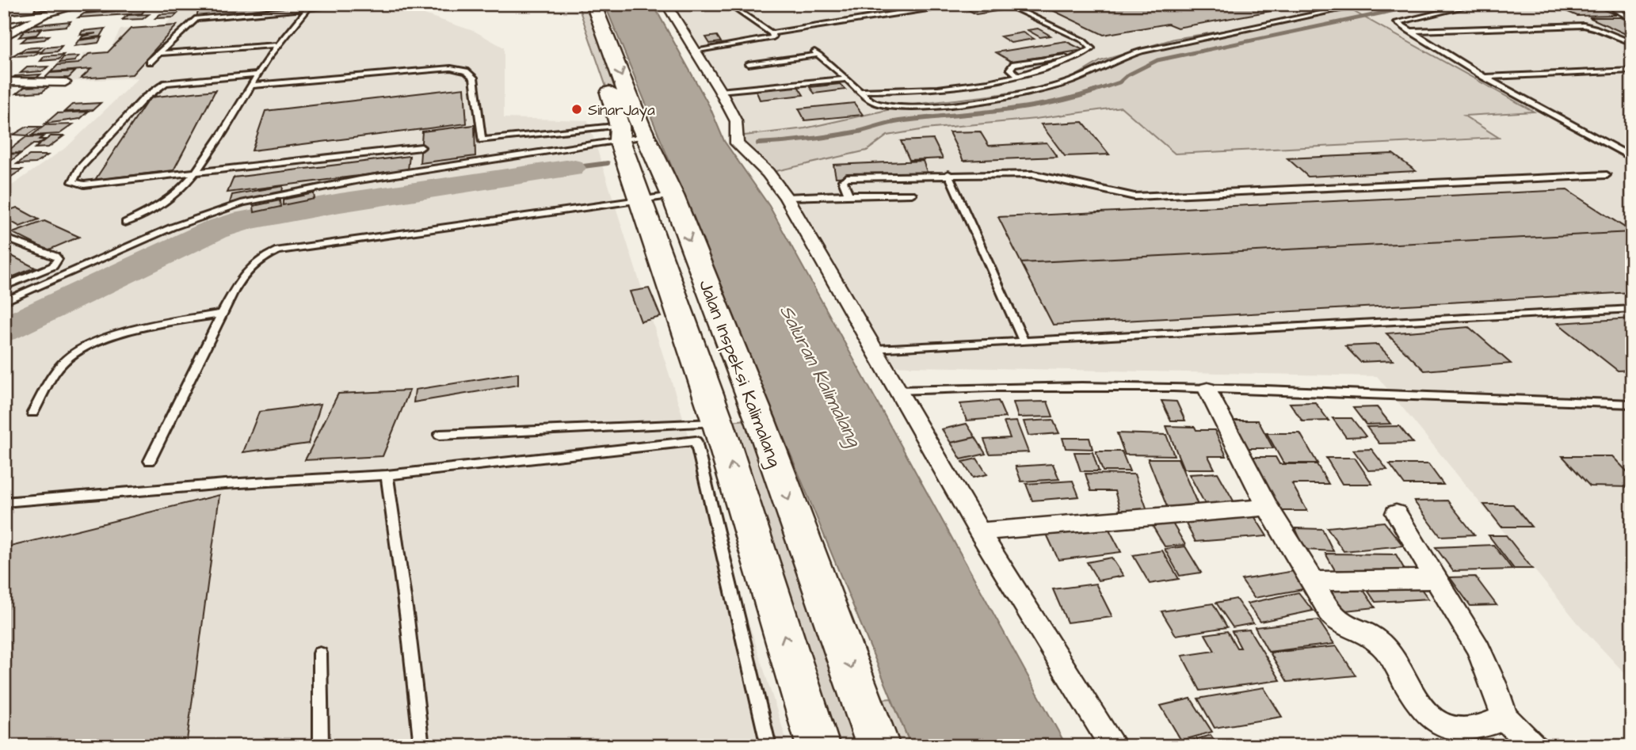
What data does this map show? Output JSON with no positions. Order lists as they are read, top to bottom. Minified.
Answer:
{"streets":{"main road":["Jalan Inspeksi Kalimalang"]},"water":["Saluran Kalimalang"],"places":["SinarJaya"]}
